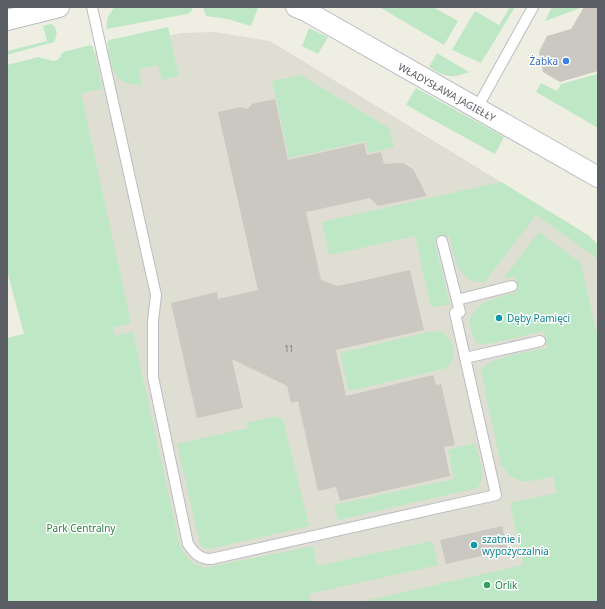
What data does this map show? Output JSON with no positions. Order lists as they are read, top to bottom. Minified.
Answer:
{"streets":{"street":["WŁADYSŁAWA JAGIEŁŁY"]},"parks":["Park Centralny"],"places":["Żabka","Dęby Pamięci","szatnie i wypożyczalnia","Orlik"],"house_numbers":["11"]}
